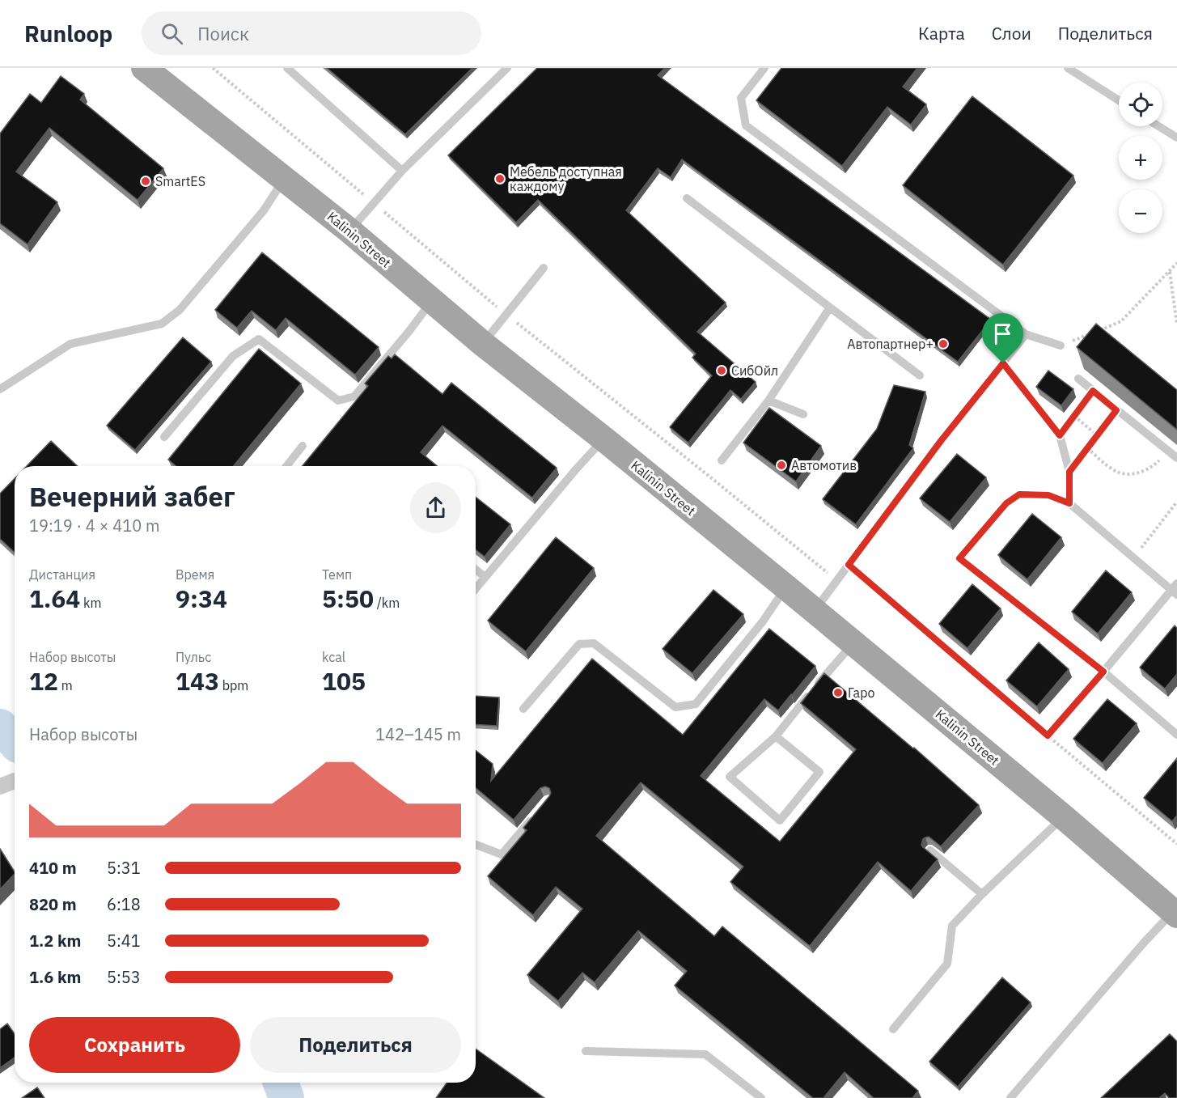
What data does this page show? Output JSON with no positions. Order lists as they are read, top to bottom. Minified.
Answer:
{"streets":{"main road":["Kalinin Street"]},"places":["Мебель доступная каждому","SmartES","Автопартнер+","СибОйл","Автомотив","Гаро"],"page":{"header":"Runloop","search":"Поиск","nav":["Карта","Слои","Поделиться"],"map_buttons":["+","−"],"heading":["Вечерний забег","19:19 · 4 × 410 m"],"stats":[["Дистанция","1.64 km"],["Время","9:34"],["Темп","5:50 /km"],["Набор высоты","12 m"],["Пульс","143 bpm"],["kcal","105"]],"chart":["Набор высоты","142–145 m"],"list":[{"name":"410 m","note":"5:31"},{"name":"820 m","note":"6:18"},{"name":"1.2 km","note":"5:41"},{"name":"1.6 km","note":"5:53"}],"buttons":["Сохранить","Поделиться"]}}
